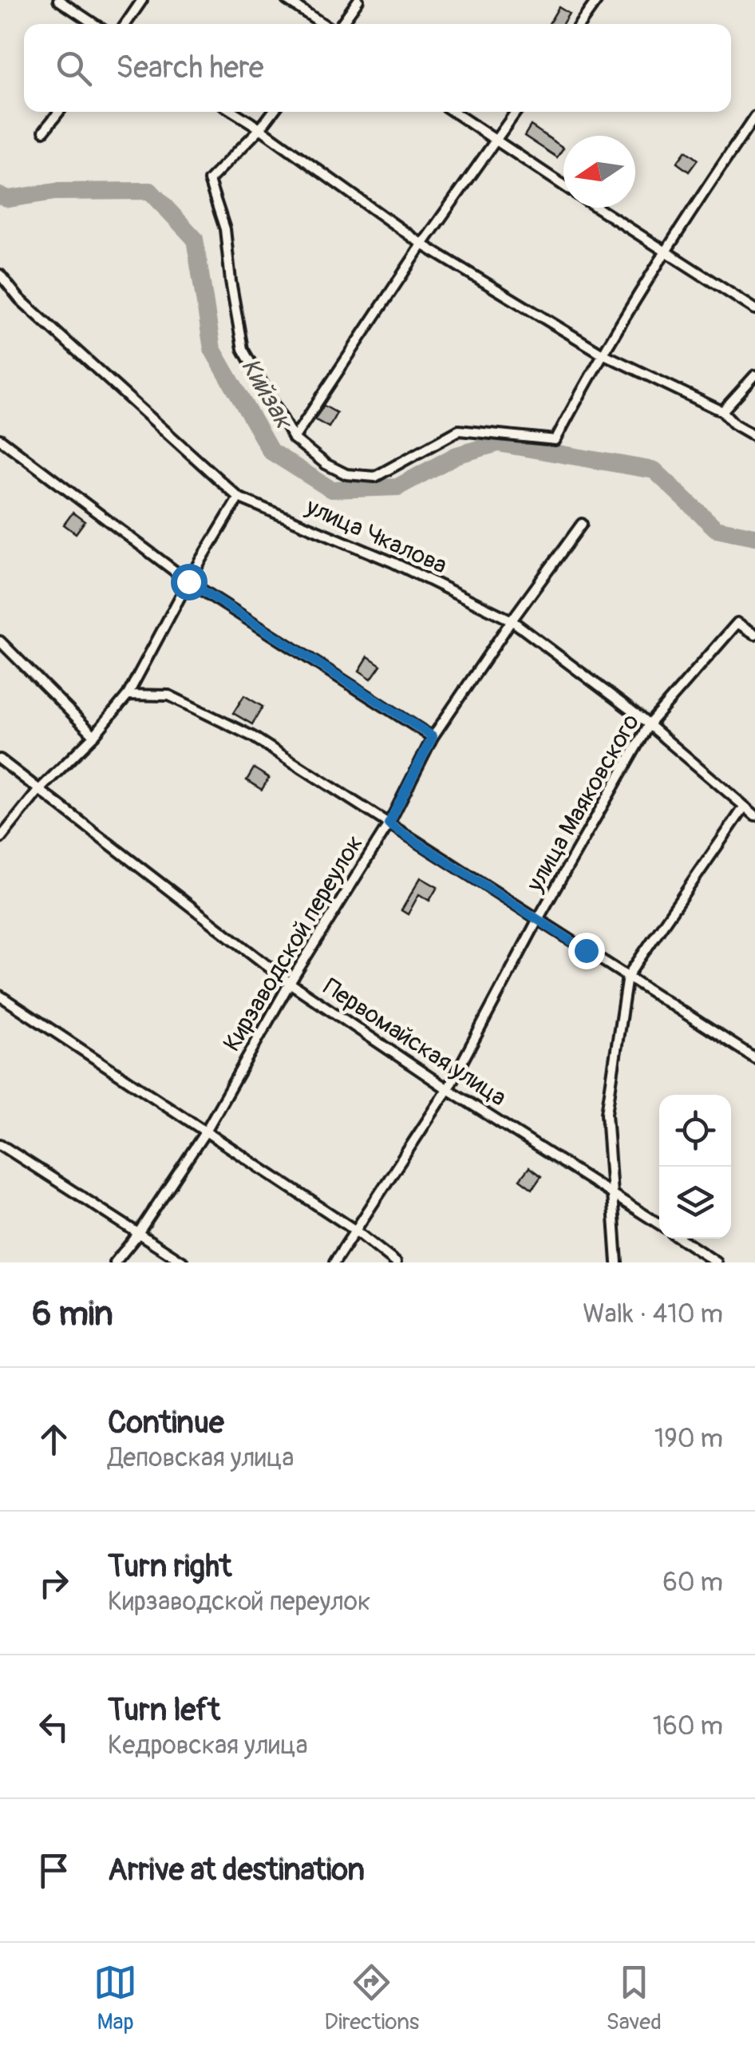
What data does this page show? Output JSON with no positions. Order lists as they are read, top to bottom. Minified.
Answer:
{"streets":{"street":["улица Чкалова","улица Маяковского","Кирзаводской переулок","Первомайская улица"]},"crossings":[["улица Чкалова","улица Маяковского"],["улица Чкалова","Кирзаводской переулок"],["улица Маяковского","Первомайская улица"],["Кирзаводской переулок","Первомайская улица"]],"water":["Кийзак"],"north":"left","page":{"search":"Search here","heading":["6 min","Walk · 410 m"],"list":[["Continue","Деповская улица","190 m"],["Turn right","Кирзаводской переулок","60 m"],["Turn left","Кедровская улица","160 m"],"Arrive at destination"],"nav":["Map","Directions","Saved"]}}
